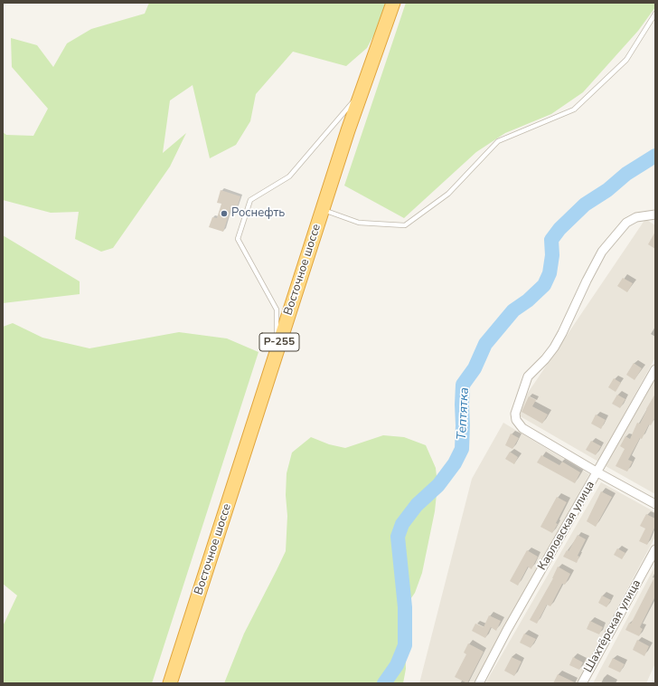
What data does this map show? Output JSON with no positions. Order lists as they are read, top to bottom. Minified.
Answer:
{"streets":{"highway":["Восточное шоссе","Р-255"],"street":["Карловская улица","Шахтёрская улица"]},"water":["Тептятка"],"places":["Роснефть"]}
